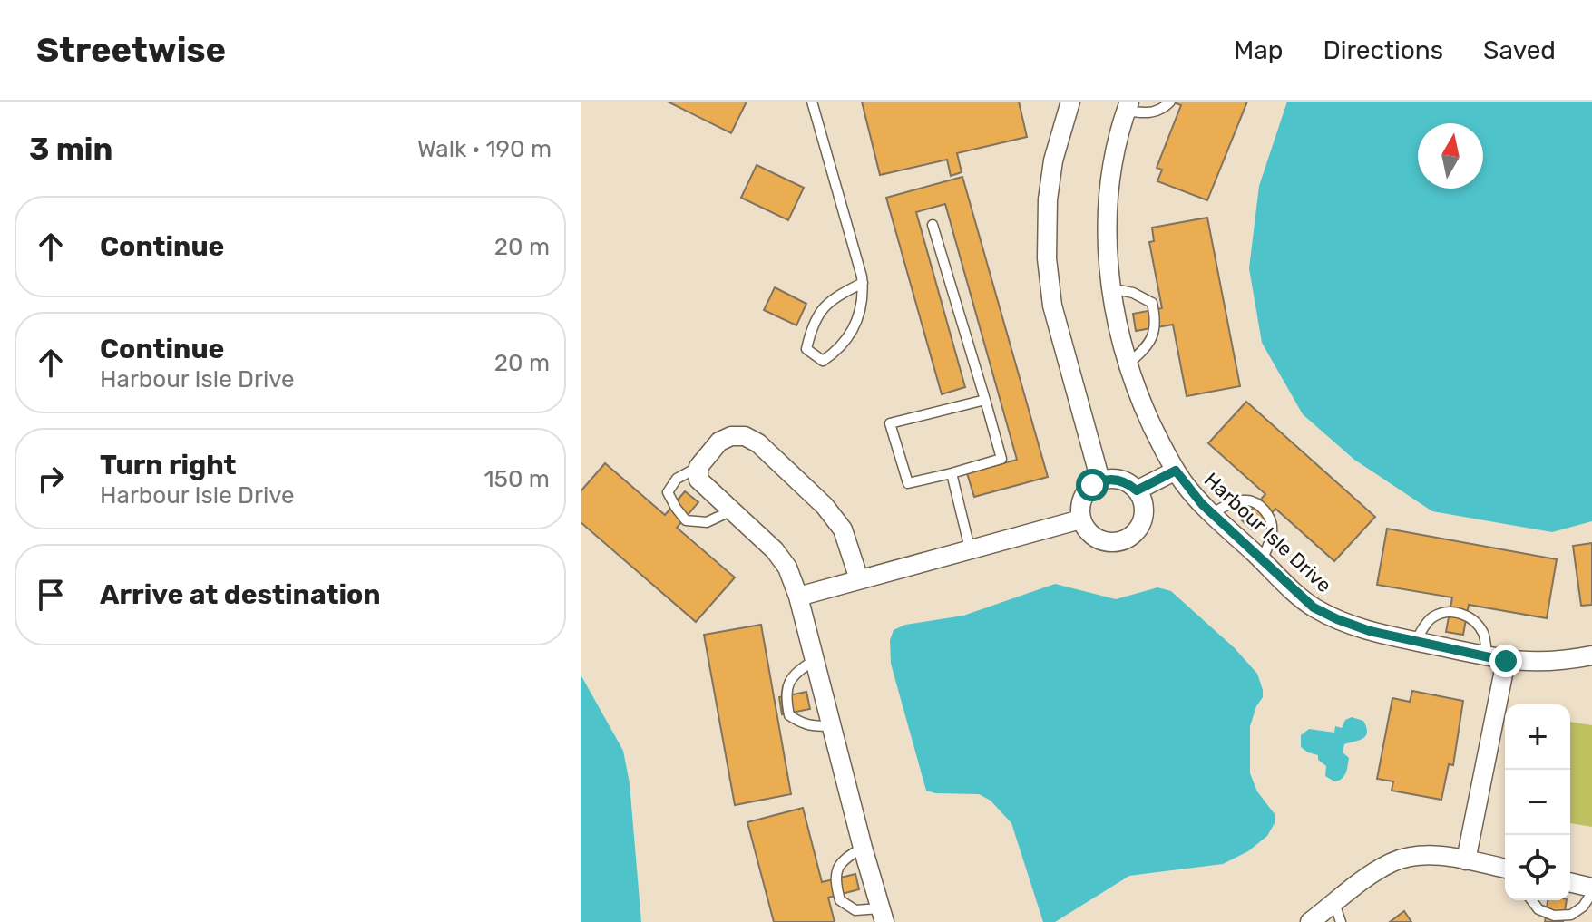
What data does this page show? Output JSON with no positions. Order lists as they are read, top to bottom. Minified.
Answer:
{"streets":{"street":["Harbour Isle Drive"]},"north":"top","page":{"header":"Streetwise","nav":["Map","Directions","Saved"],"heading":["3 min","Walk · 190 m"],"list":[["Continue","20 m"],["Continue","Harbour Isle Drive","20 m"],["Turn right","Harbour Isle Drive","150 m"],"Arrive at destination"],"map_buttons":["+","−"]}}
